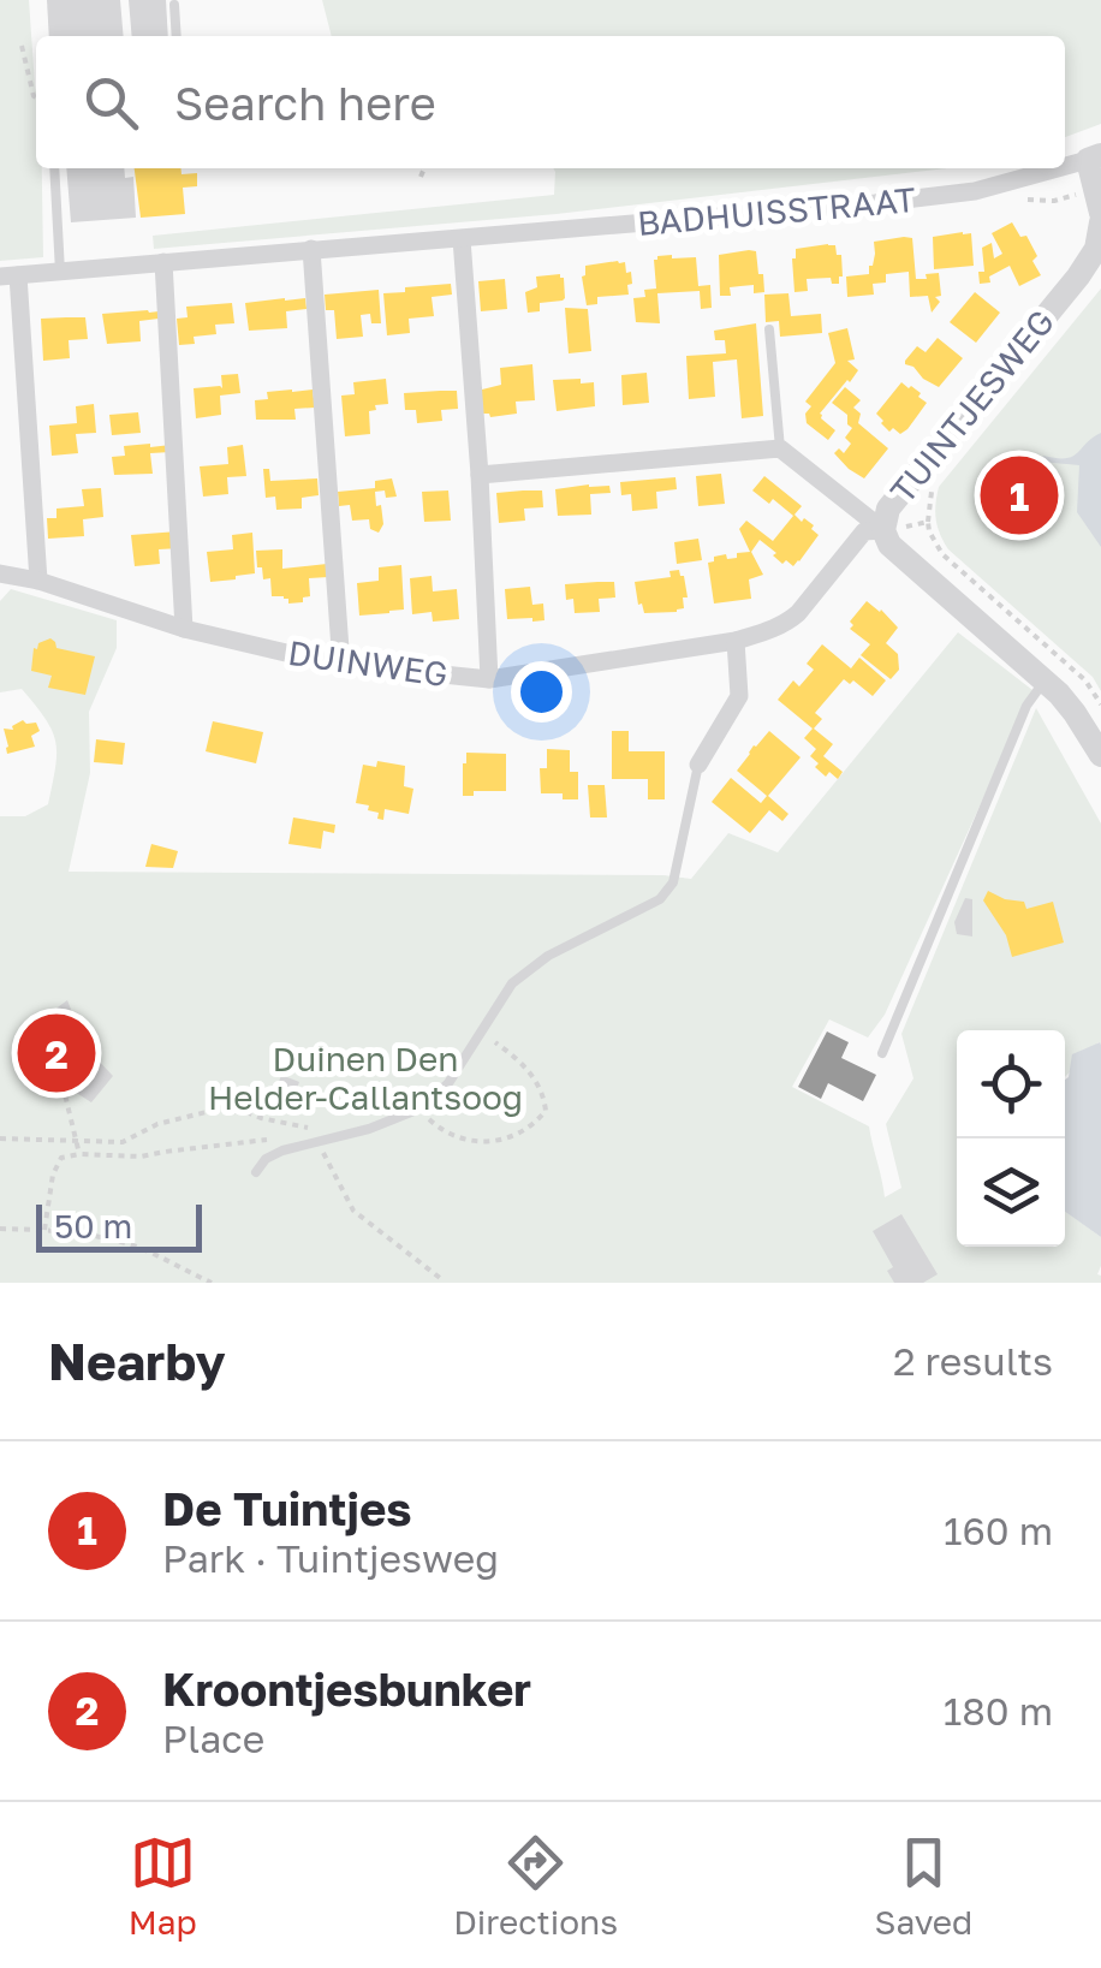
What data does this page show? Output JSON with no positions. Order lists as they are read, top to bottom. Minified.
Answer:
{"streets":{"street":["BADHUISSTRAAT","TUINTJESWEG","DUINWEG"]},"crossings":[["BADHUISSTRAAT","DUINWEG"],["TUINTJESWEG","DUINWEG"]],"parks":["Duinen Den Helder-Callantsoog"],"scale_bar":"50 m","page":{"search":"Search here","pins":["1","2"],"scale":"50 m","heading":["Nearby","2 results"],"list":[{"mark":"1","name":"De Tuintjes","note":"Park · Tuintjesweg","value":"160 m"},{"mark":"2","name":"Kroontjesbunker","note":"Place","value":"180 m"}],"nav":["Map","Directions","Saved"]}}
